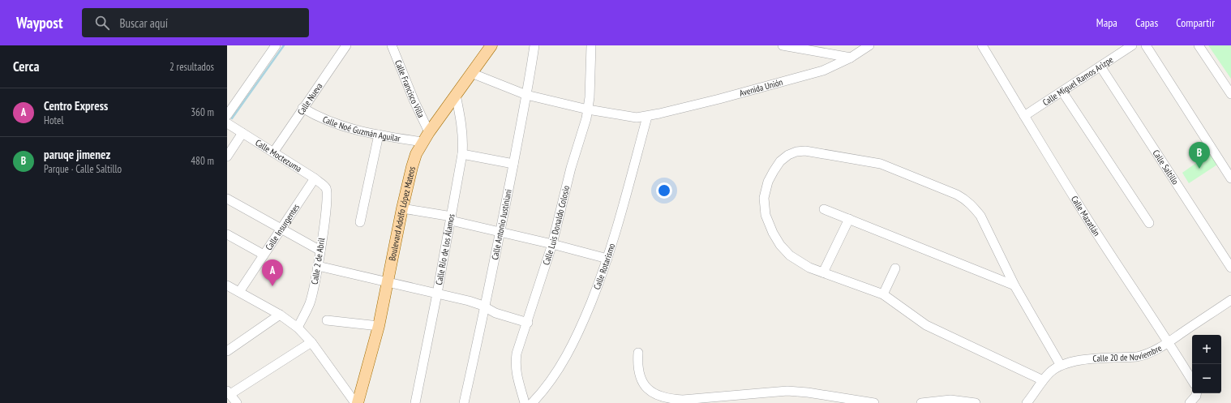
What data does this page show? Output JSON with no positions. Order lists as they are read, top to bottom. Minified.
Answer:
{"streets":{"main road":["Boulevard Adolfo López Mateos"],"street":["Calle Miguel Ramos Arizpe","Avenida Unión","Calle Francisco Villa","Calle Nueva","Calle Noé Guzmán Aguilar","Calle Moctezuma","Calle Saltillo","Calle Mazatlán","Calle Antonio Justiniani","Calle Luis Donaldo Colosio","Calle Insurgentes","Calle Río de los Álamos","Calle 2 de Abril","Calle Rotarismo","Calle 20 de Noviembre"]},"crossings":[["Calle Miguel Ramos Arizpe","Calle Saltillo"],["Calle Miguel Ramos Arizpe","Calle Mazatlán"],["Avenida Unión","Boulevard Adolfo López Mateos"],["Avenida Unión","Calle Antonio Justiniani"],["Avenida Unión","Calle Luis Donaldo Colosio"],["Avenida Unión","Calle Rotarismo"],["Calle Francisco Villa","Boulevard Adolfo López Mateos"],["Calle Nueva","Calle Noé Guzmán Aguilar"],["Calle Nueva","Calle Moctezuma"],["Calle Noé Guzmán Aguilar","Boulevard Adolfo López Mateos"],["Calle Moctezuma","Calle Insurgentes"],["Calle Moctezuma","Calle 2 de Abril"],["Boulevard Adolfo López Mateos","Calle Río de los Álamos"],["Calle Mazatlán","Calle 20 de Noviembre"]],"page":{"header":"Waypost","search":"Buscar aquí","nav":["Mapa","Capas","Compartir"],"heading":["Cerca","2 resultados"],"list":[{"mark":"A","name":"Centro Express","note":"Hotel","value":"360 m"},{"mark":"B","name":"paruqe jimenez","note":"Parque · Calle Saltillo","value":"480 m"}],"pins":["B","A"],"map_buttons":["+","−"]}}
